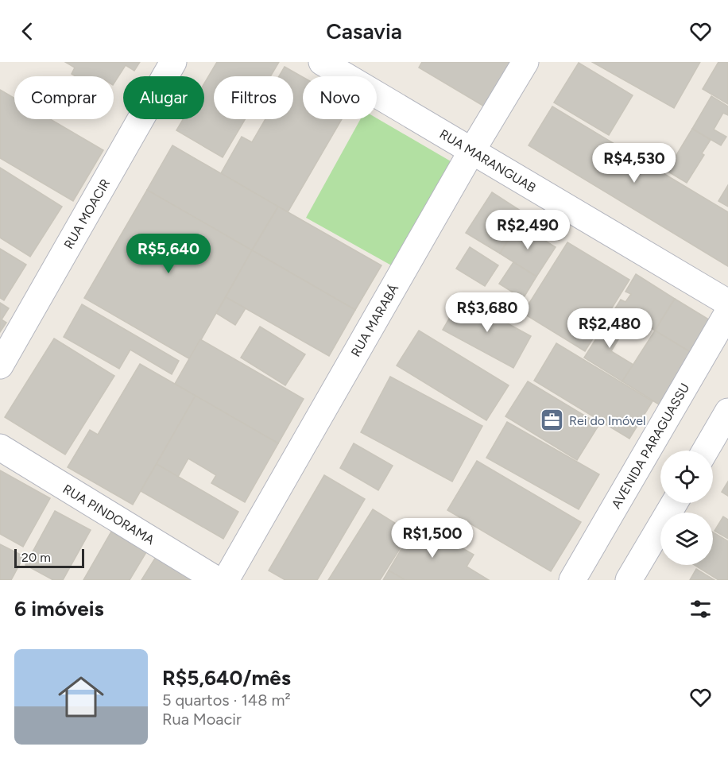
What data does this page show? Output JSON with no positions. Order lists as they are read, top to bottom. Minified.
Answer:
{"streets":{"street":["RUA MARANGUAB","RUA MOACIR","RUA MARABÁ","AVENIDA PARAGUASSU","RUA PINDORAMA"]},"crossings":[["RUA MARANGUAB","RUA MARABÁ"]],"places":{"office":["Rei do Imóvel"]},"scale_bar":"20 m","page":{"header":"Casavia","chip":["Comprar","Alugar","Filtros","Novo"],"price":["R$4,530","R$2,490","R$5,640","R$3,680","R$2,480","R$1,500"],"scale":"20 m","heading":"6 imóveis","list":[{"name":"R$5,640/mês","note":"5 quartos · 148 m² · Rua Moacir"}]}}
